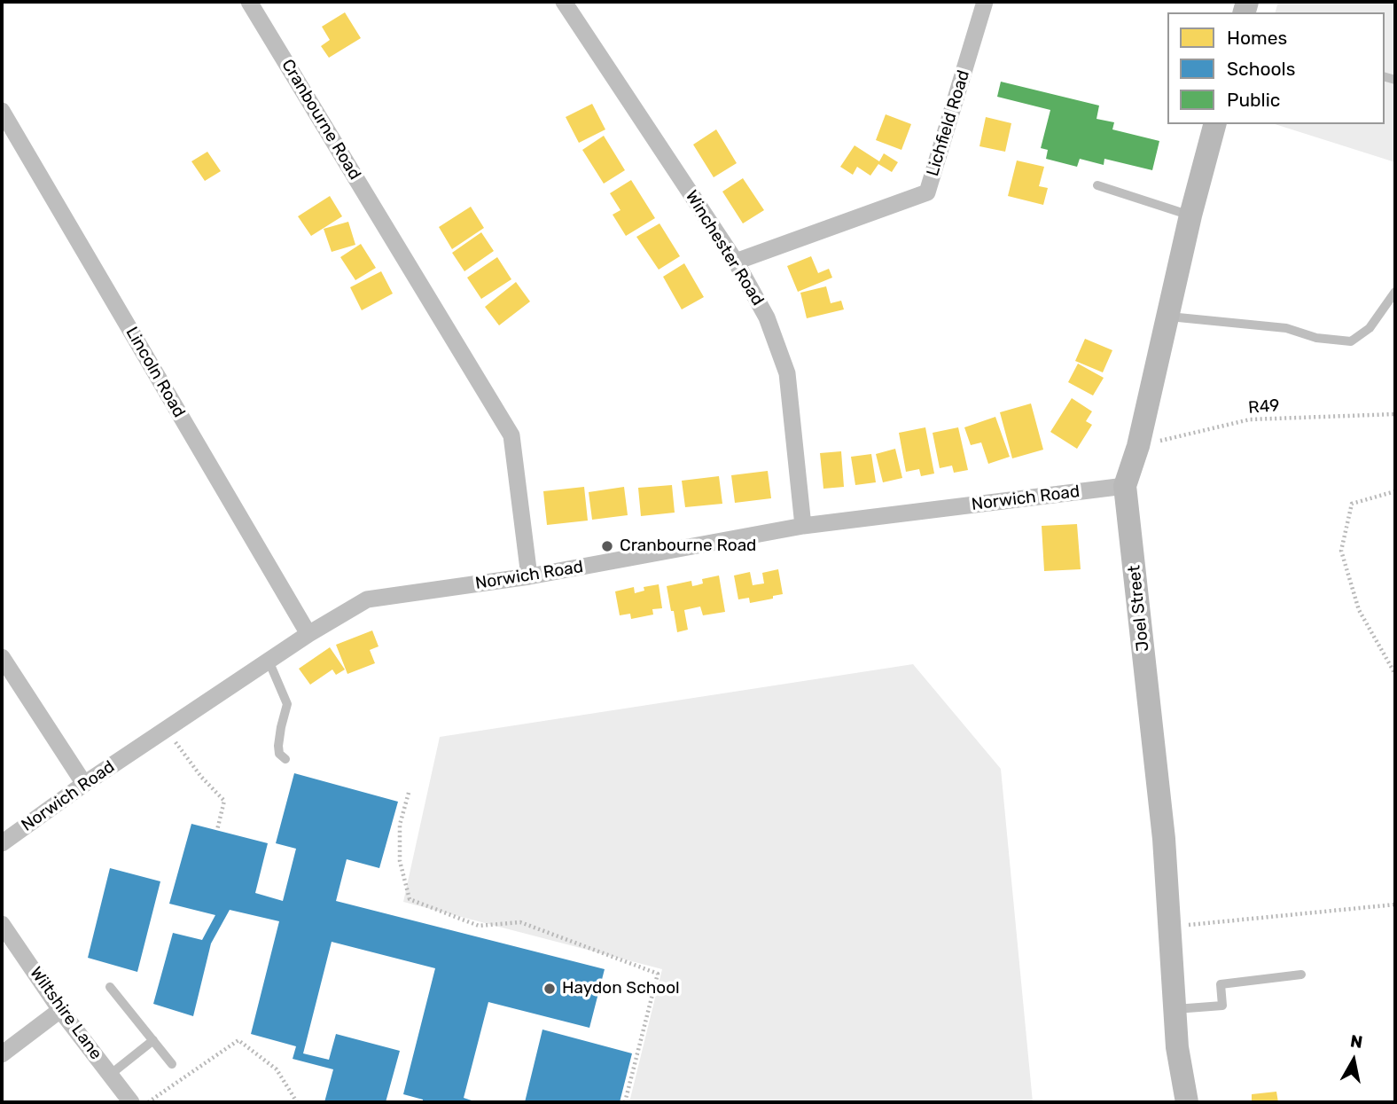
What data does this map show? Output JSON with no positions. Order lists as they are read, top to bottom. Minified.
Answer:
{"streets":{"main road":["Joel Street"],"street":["Cranbourne Road","Lichfield Road","Winchester Road","Lincoln Road","Norwich Road","Wiltshire Lane"],"path":["R49"]},"crossings":[["Cranbourne Road","Norwich Road"],["Lichfield Road","Winchester Road"],["Winchester Road","Norwich Road"],["Lincoln Road","Norwich Road"],["R49","Joel Street"],["Norwich Road","Joel Street"]],"places":["Cranbourne Road","Haydon School"],"legend":["Homes","Schools","Public"],"north":"top"}
